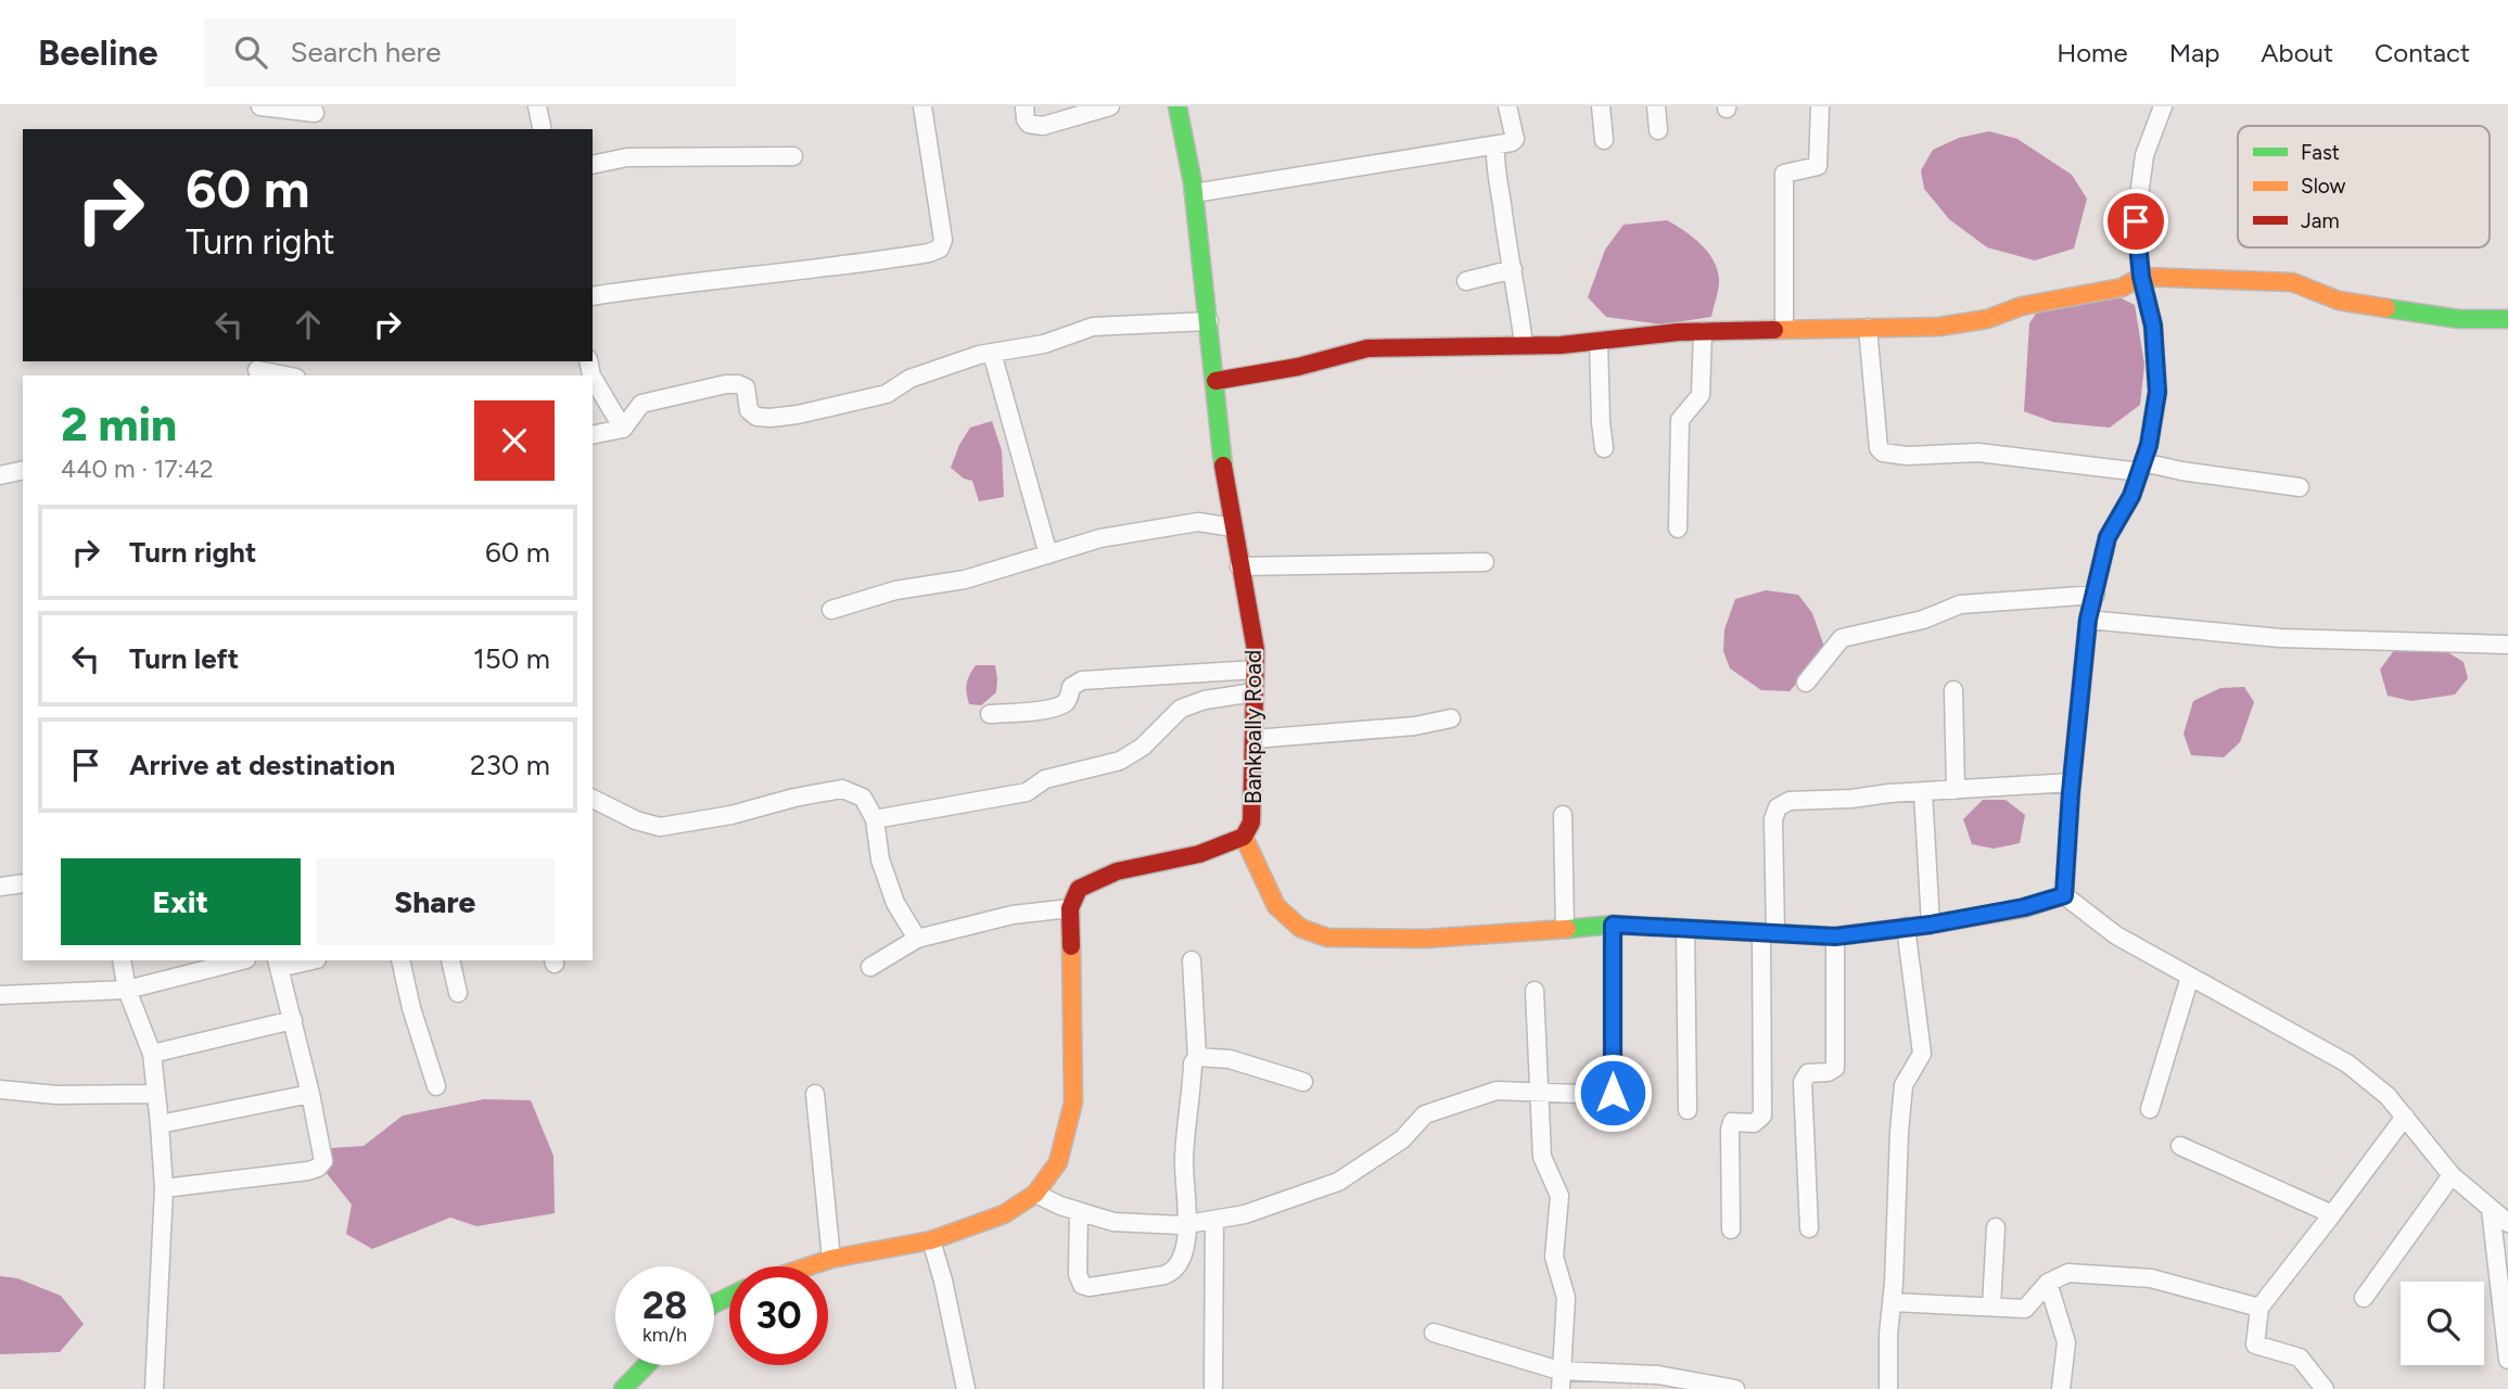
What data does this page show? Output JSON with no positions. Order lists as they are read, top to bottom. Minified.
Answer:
{"streets":{"street":["Bankpally Road"]},"legend":["Fast","Slow","Jam"],"page":{"header":"Beeline","search":"Search here","nav":["Home","Map","About","Contact"],"turn":["60 m","Turn right"],"heading":["2 min","440 m · 17:42"],"list":[{"name":"Turn right","value":"60 m"},{"name":"Turn left","value":"150 m"},{"name":"Arrive at destination","value":"230 m"}],"buttons":["Exit","Share"],"speed":"28 km/h","limit":"30"}}
